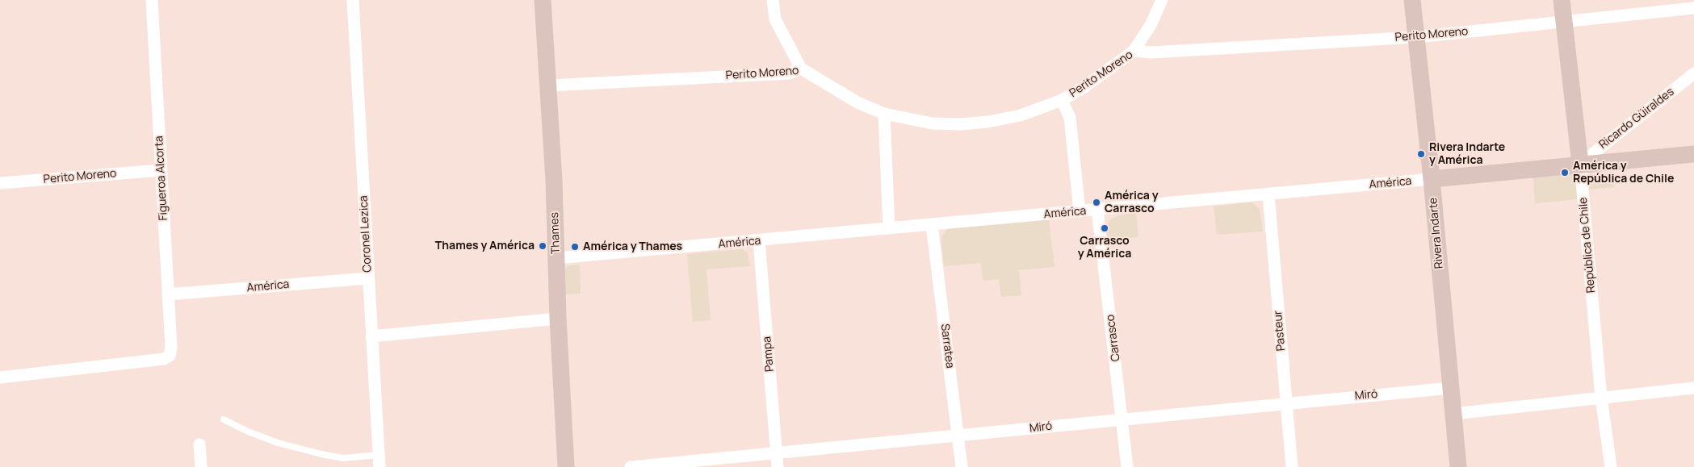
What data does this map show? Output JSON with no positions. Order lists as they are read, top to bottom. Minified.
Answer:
{"streets":{"street":["Perito Moreno","Ricardo Güiraldes","Figueroa Alcorta","América","Thames","Rivera Indarte","Coronel Lezica","República de Chile","Pasteur","Carrasco","Sarratea","Pampa","Miró"]},"crossings":[["Perito Moreno","Figueroa Alcorta"],["Perito Moreno","Thames"],["Perito Moreno","Rivera Indarte"],["Perito Moreno","República de Chile"],["Ricardo Güiraldes","América"],["Ricardo Güiraldes","República de Chile"],["Figueroa Alcorta","América"],["América","Thames"],["América","Rivera Indarte"],["América","Coronel Lezica"],["América","República de Chile"],["América","Pasteur"],["América","Carrasco"],["América","Sarratea"],["América","Pampa"],["Rivera Indarte","Miró"],["Pasteur","Miró"],["Carrasco","Miró"],["Sarratea","Miró"],["Pampa","Miró"]],"places":["Rivera Indarte y América","América y República de Chile","América y Carrasco","Carrasco y América","Thames y América","América y Thames"]}
